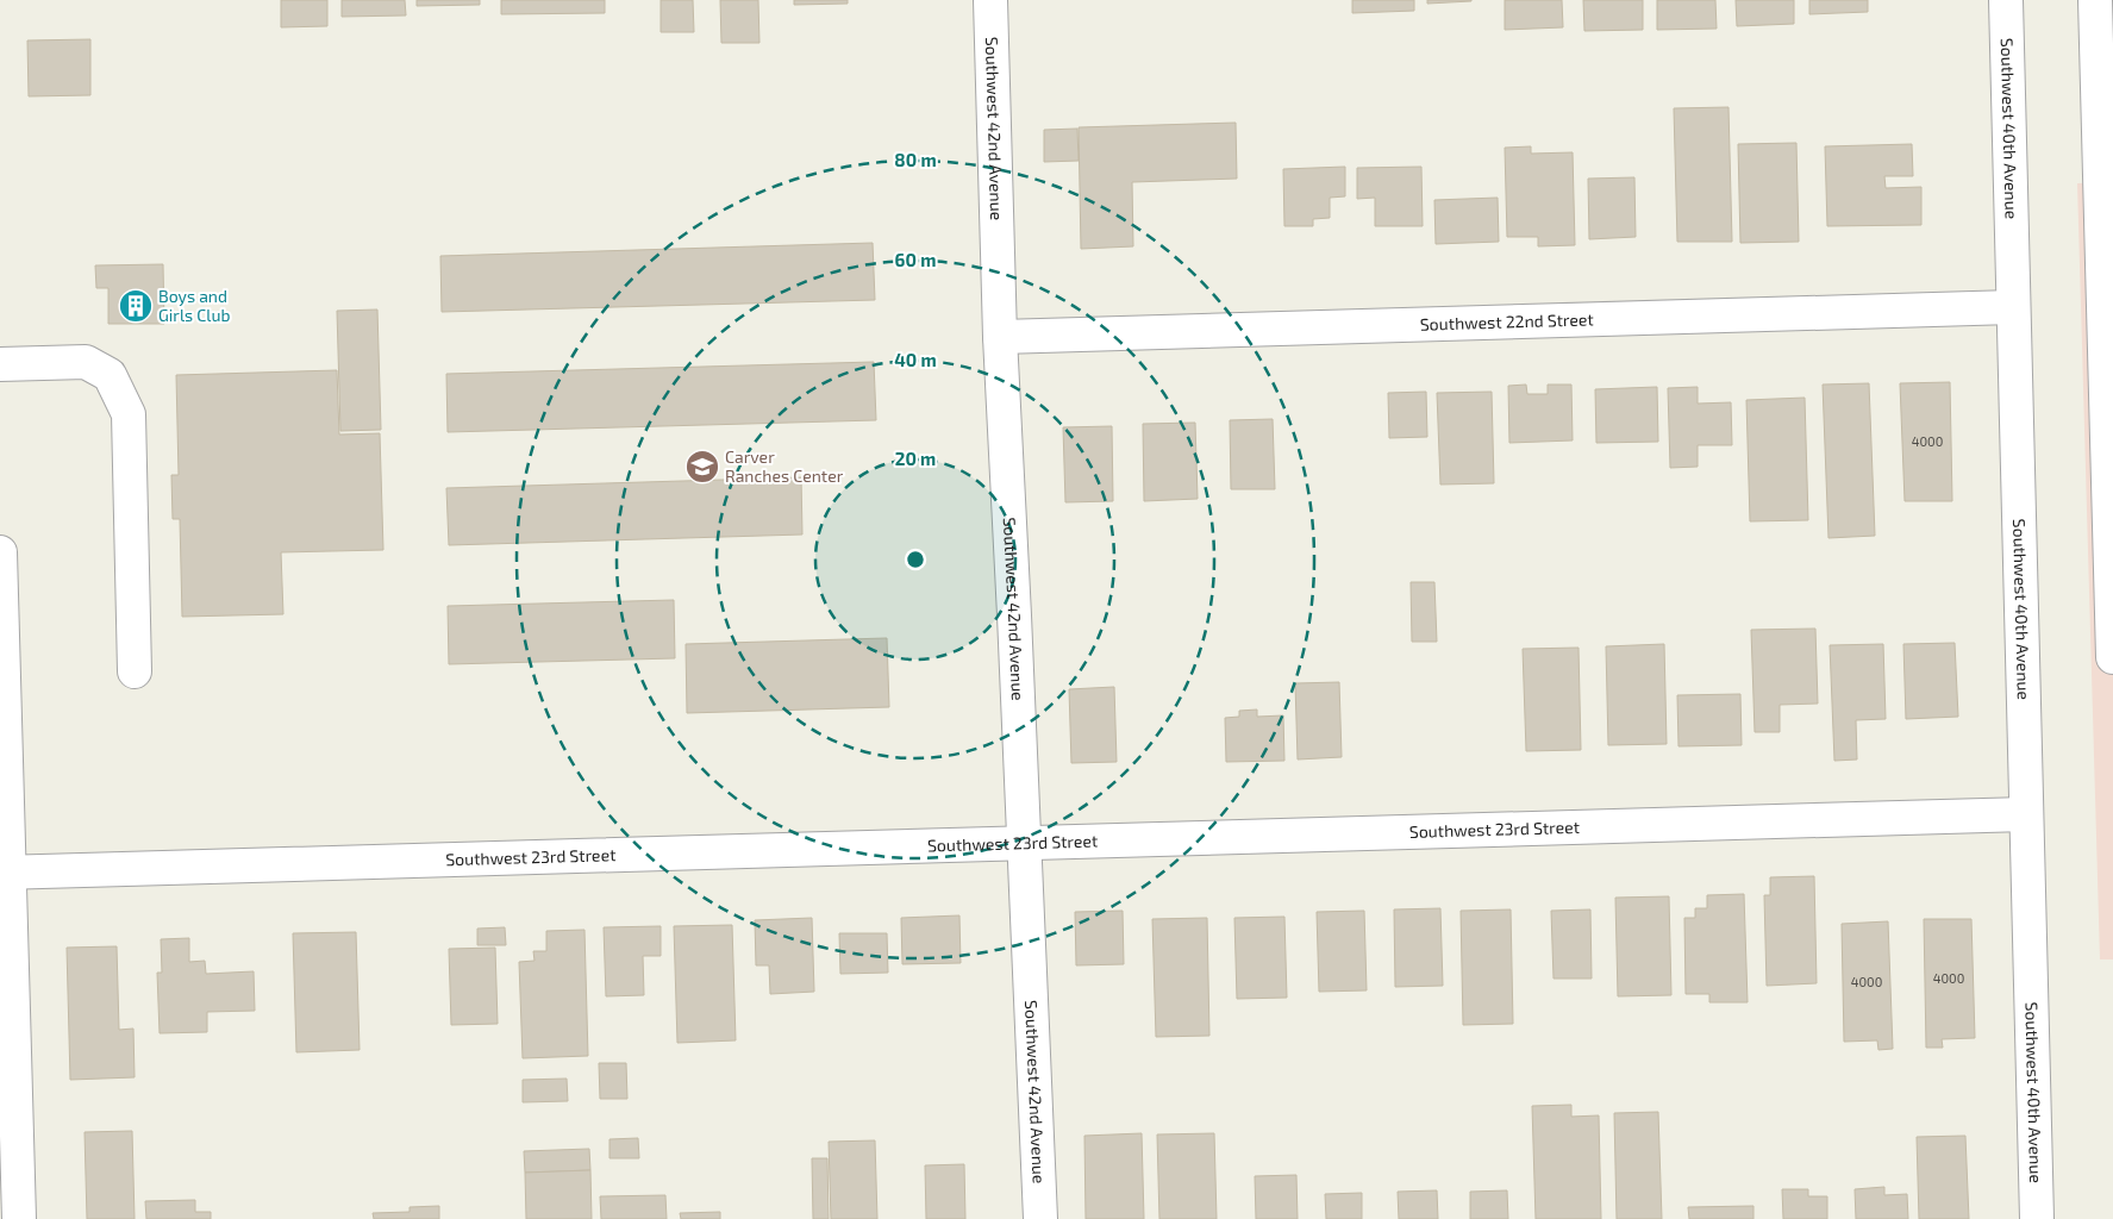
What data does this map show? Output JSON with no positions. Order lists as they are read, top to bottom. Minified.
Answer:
{"streets":{"street":["Southwest 42nd Avenue","Southwest 40th Avenue","Southwest 22nd Street","Southwest 23rd Street"]},"crossings":[["Southwest 42nd Avenue","Southwest 22nd Street"],["Southwest 42nd Avenue","Southwest 23rd Street"],["Southwest 40th Avenue","Southwest 22nd Street"],["Southwest 40th Avenue","Southwest 23rd Street"]],"places":{"building":["Boys and Girls Club"],"school or university":["Carver Ranches Center"]},"house_numbers":["4000","4000","4000"],"rings":["80 m","60 m","40 m","20 m"]}
